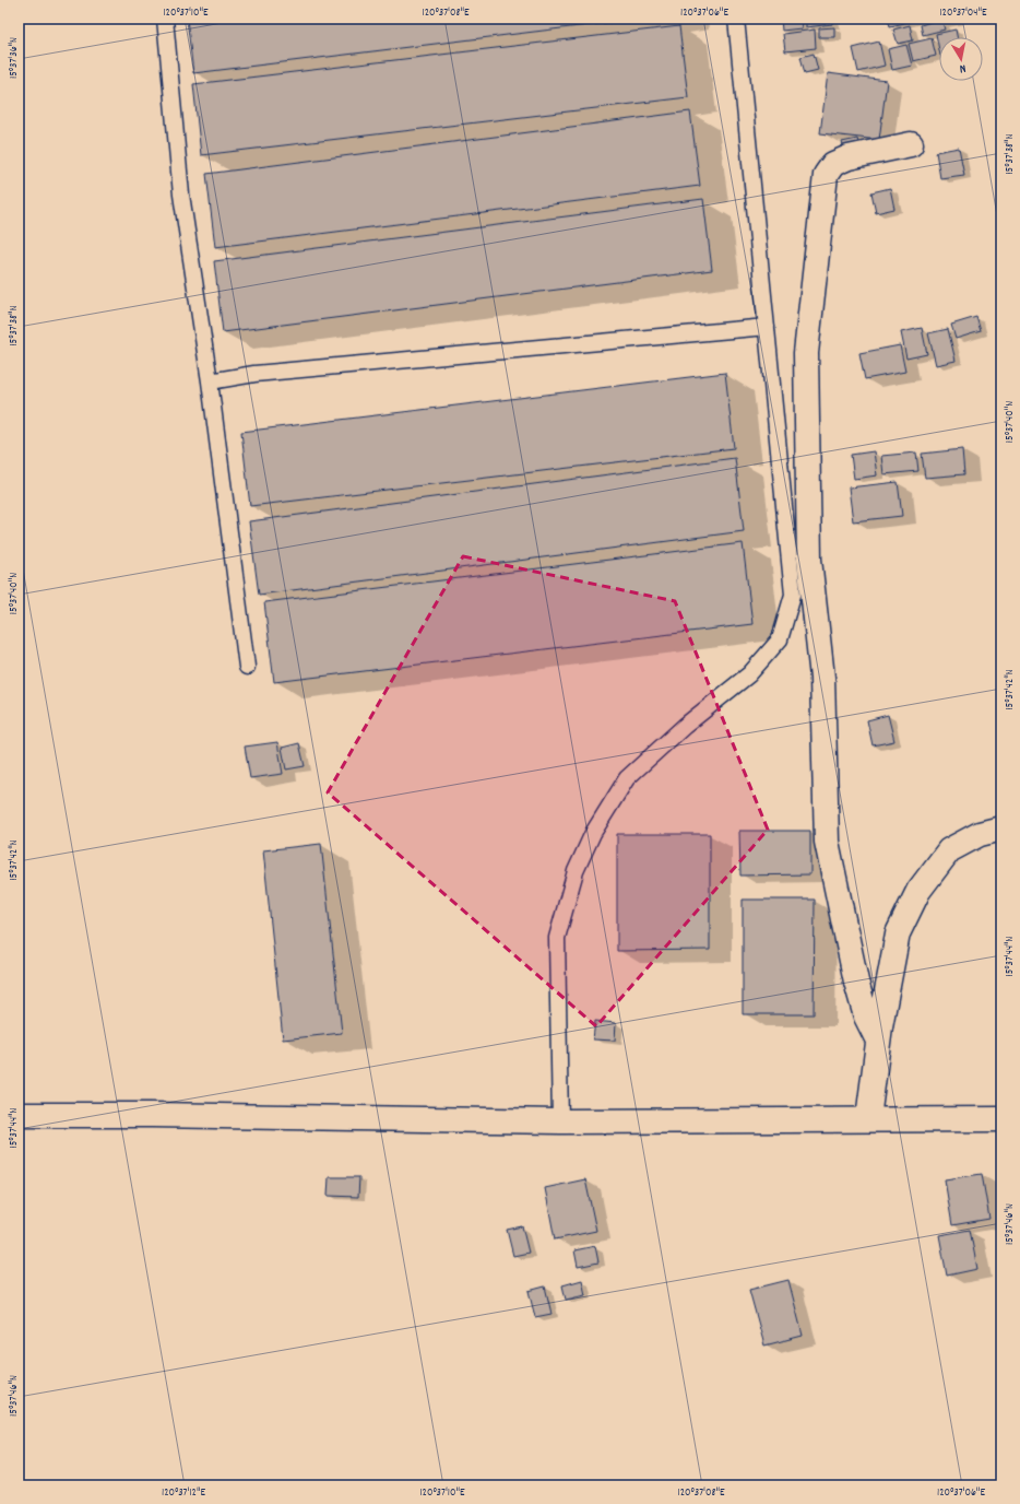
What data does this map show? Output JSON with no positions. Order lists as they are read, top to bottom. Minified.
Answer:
{"north":"bottom","coordinates":["120°37'10\"E","120°37'08\"E","120°37'06\"E","120°37'04\"E","15°37'36\"N","15°37'38\"N","15°37'40\"N","15°37'42\"N","15°37'44\"N","15°37'46\"N","120°37'12\"E"]}
